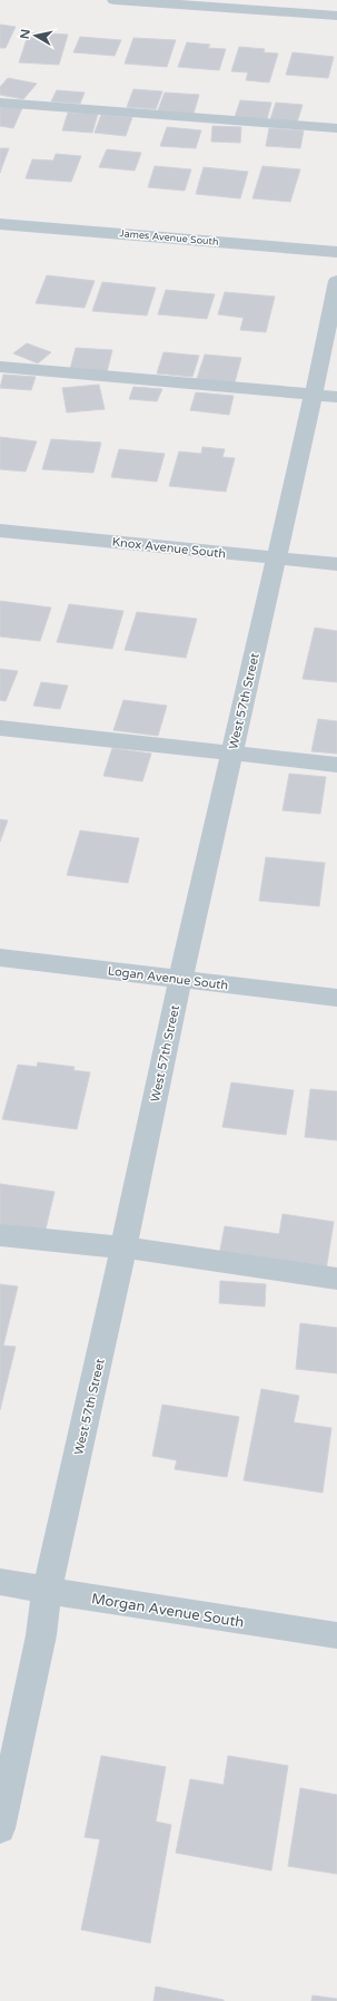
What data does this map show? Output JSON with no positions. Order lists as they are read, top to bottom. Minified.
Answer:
{"streets":{"street":["James Avenue South","Knox Avenue South","West 57th Street","Logan Avenue South","Morgan Avenue South"]},"crossings":[["Knox Avenue South","West 57th Street"],["West 57th Street","Logan Avenue South"],["West 57th Street","Morgan Avenue South"]],"north":"left"}
